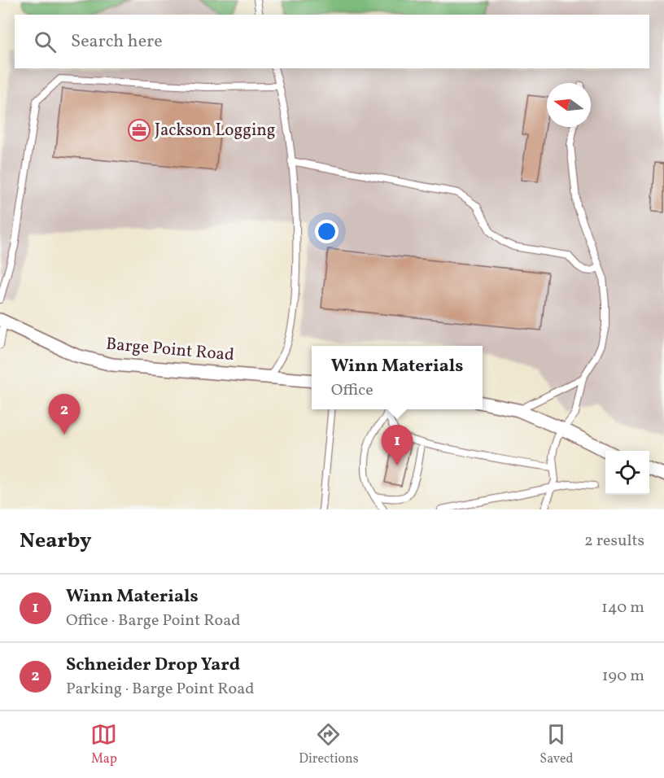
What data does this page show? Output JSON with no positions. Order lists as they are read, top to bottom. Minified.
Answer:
{"streets":{"street":["Barge Point Road"]},"places":{"office":["Jackson Logging"]},"north":"left","page":{"search":"Search here","popup":["Winn Materials","Office"],"pins":["2","1"],"heading":["Nearby","2 results"],"list":[{"mark":"1","name":"Winn Materials","note":"Office · Barge Point Road","value":"140 m"},{"mark":"2","name":"Schneider Drop Yard","note":"Parking · Barge Point Road","value":"190 m"}],"nav":["Map","Directions","Saved"]}}
